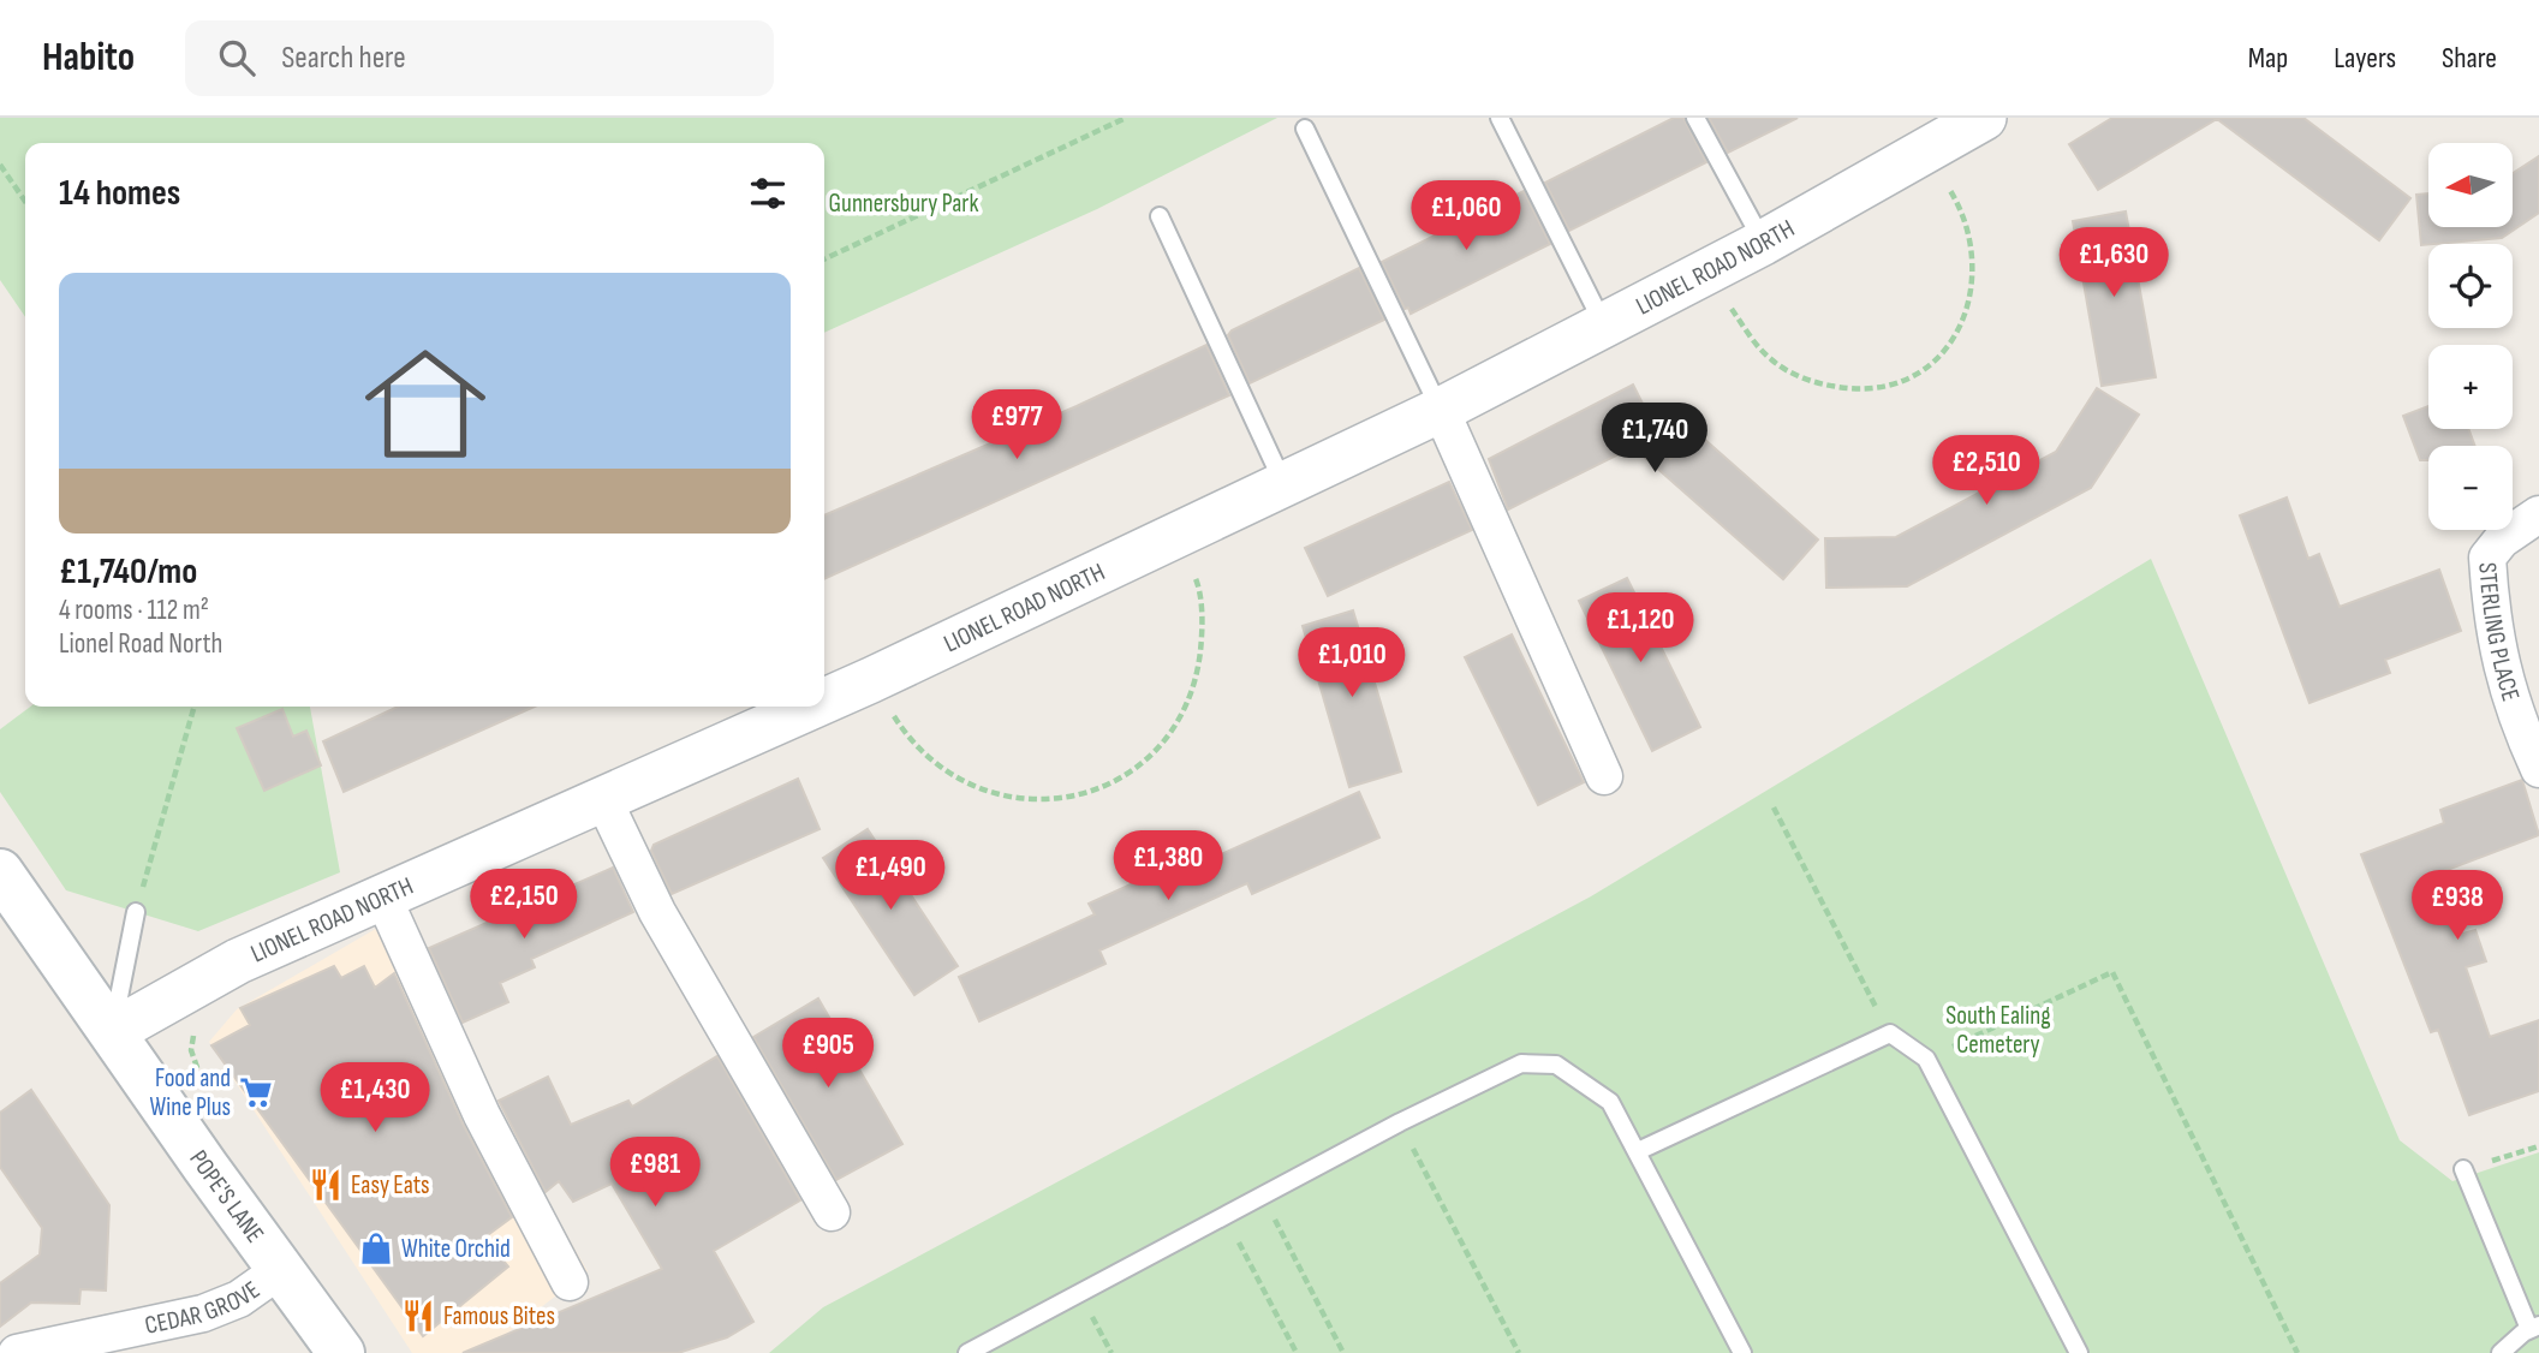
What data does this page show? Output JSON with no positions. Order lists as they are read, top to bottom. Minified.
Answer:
{"streets":{"main road":["POPE'S LANE"],"street":["LIONEL ROAD NORTH","STERLING PLACE","CEDAR GROVE"]},"crossings":[["LIONEL ROAD NORTH","POPE'S LANE"],["POPE'S LANE","CEDAR GROVE"]],"parks":["Gunnersbury Park","South Ealing Cemetery"],"places":{"supermarket":["Food and Wine Plus"],"restaurant":["Easy Eats","Famous Bites"],"shop":["White Orchid"]},"north":"left","page":{"header":"Habito","search":"Search here","nav":["Map","Layers","Share"],"map_buttons":["+","−"],"heading":"14 homes","price":["£1,060","£1,630","£977","£1,740","£2,510","£1,120","£1,010","£1,380","£1,490","£2,150","£938","£905","£1,430","£981"],"list":[{"name":"£1,740/mo","note":"4 rooms · 112 m² · Lionel Road North"}]}}
